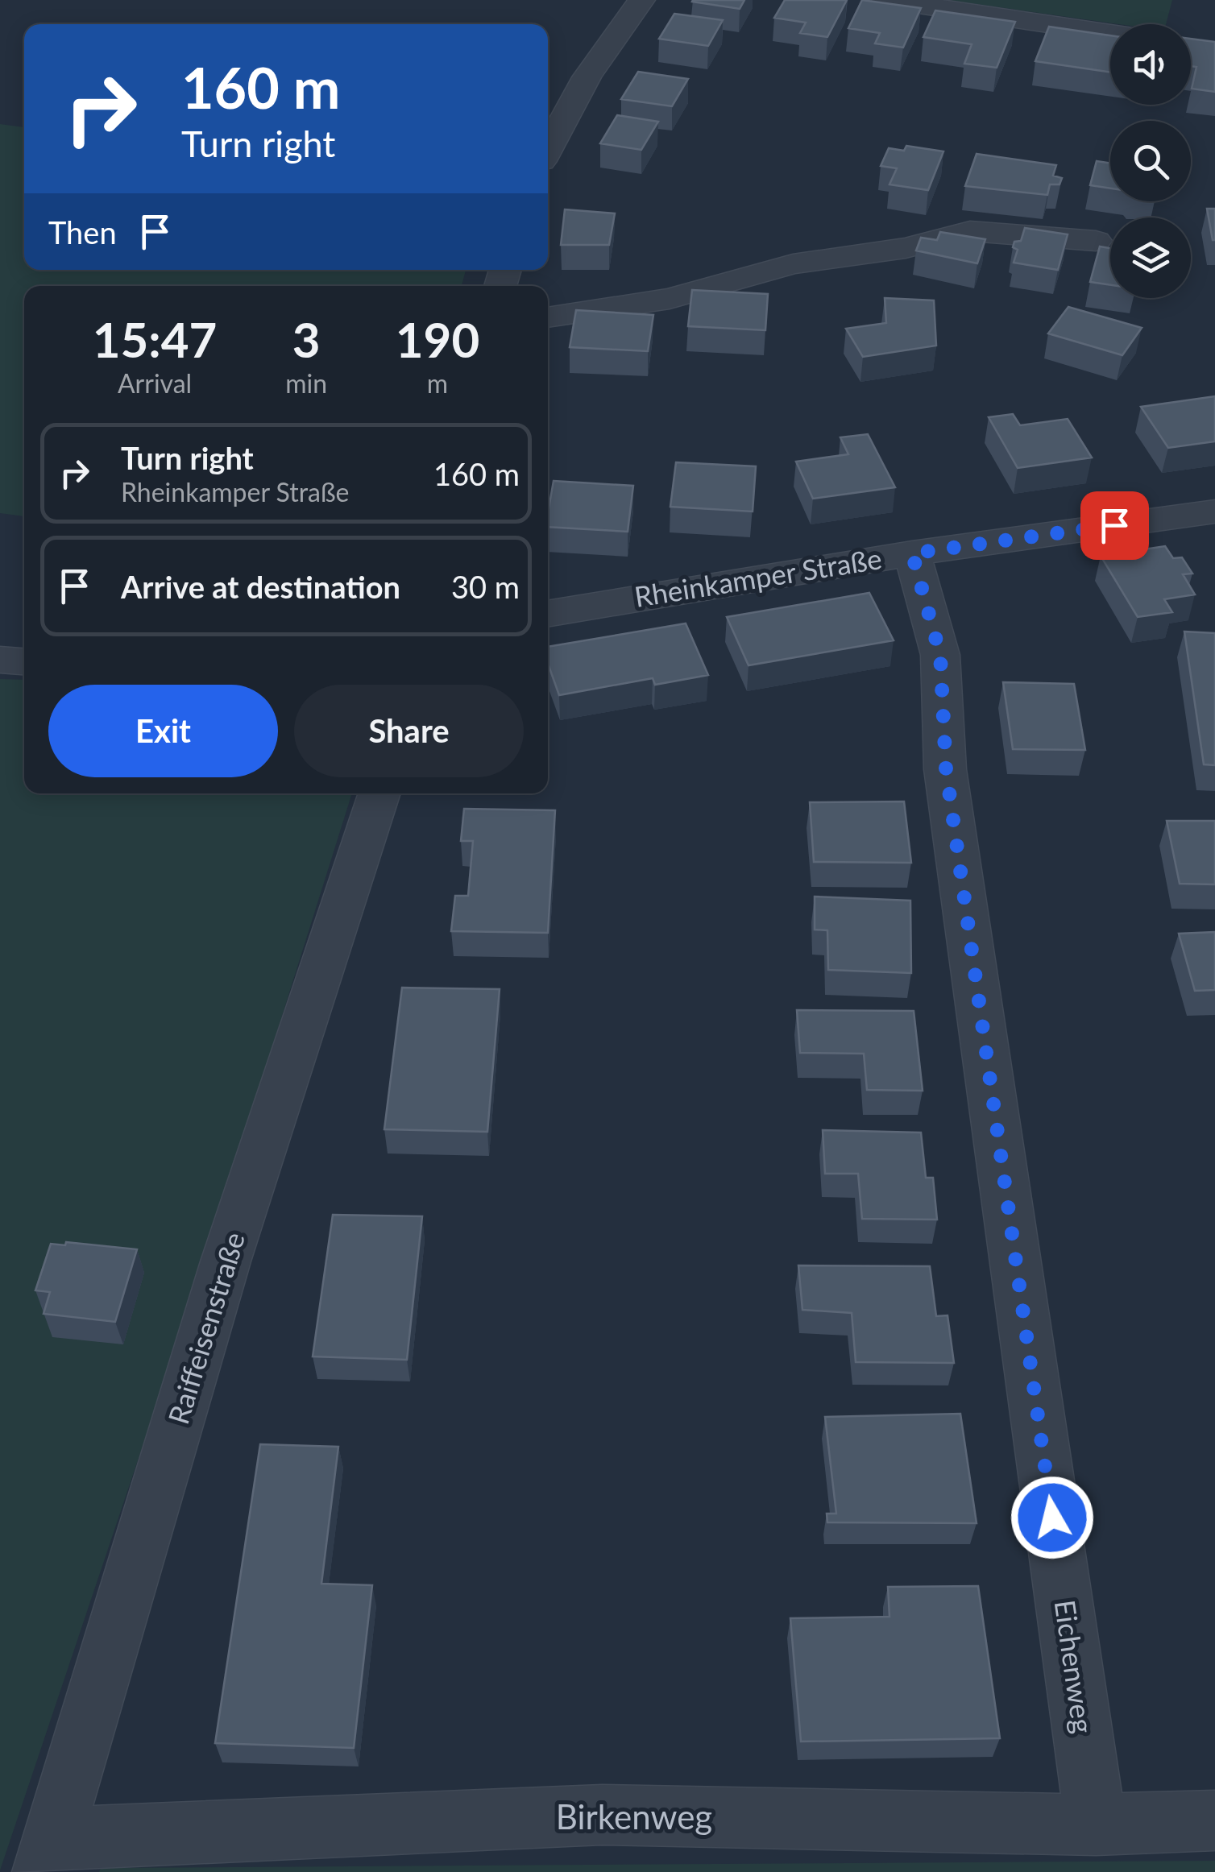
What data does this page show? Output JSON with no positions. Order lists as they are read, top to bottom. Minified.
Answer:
{"streets":{"street":["Rheinkamper Straße","Raiffeisenstraße","Eichenweg","Birkenweg"]},"crossings":[["Rheinkamper Straße","Eichenweg"],["Raiffeisenstraße","Birkenweg"],["Eichenweg","Birkenweg"]],"page":{"turn":["160 m","Turn right"],"then":"Then","eta":["15:47","Arrival","3","min","190","m"],"list":[{"name":"Turn right","note":"Rheinkamper Straße","value":"160 m"},{"name":"Arrive at destination","value":"30 m"}],"buttons":["Exit","Share"]}}
